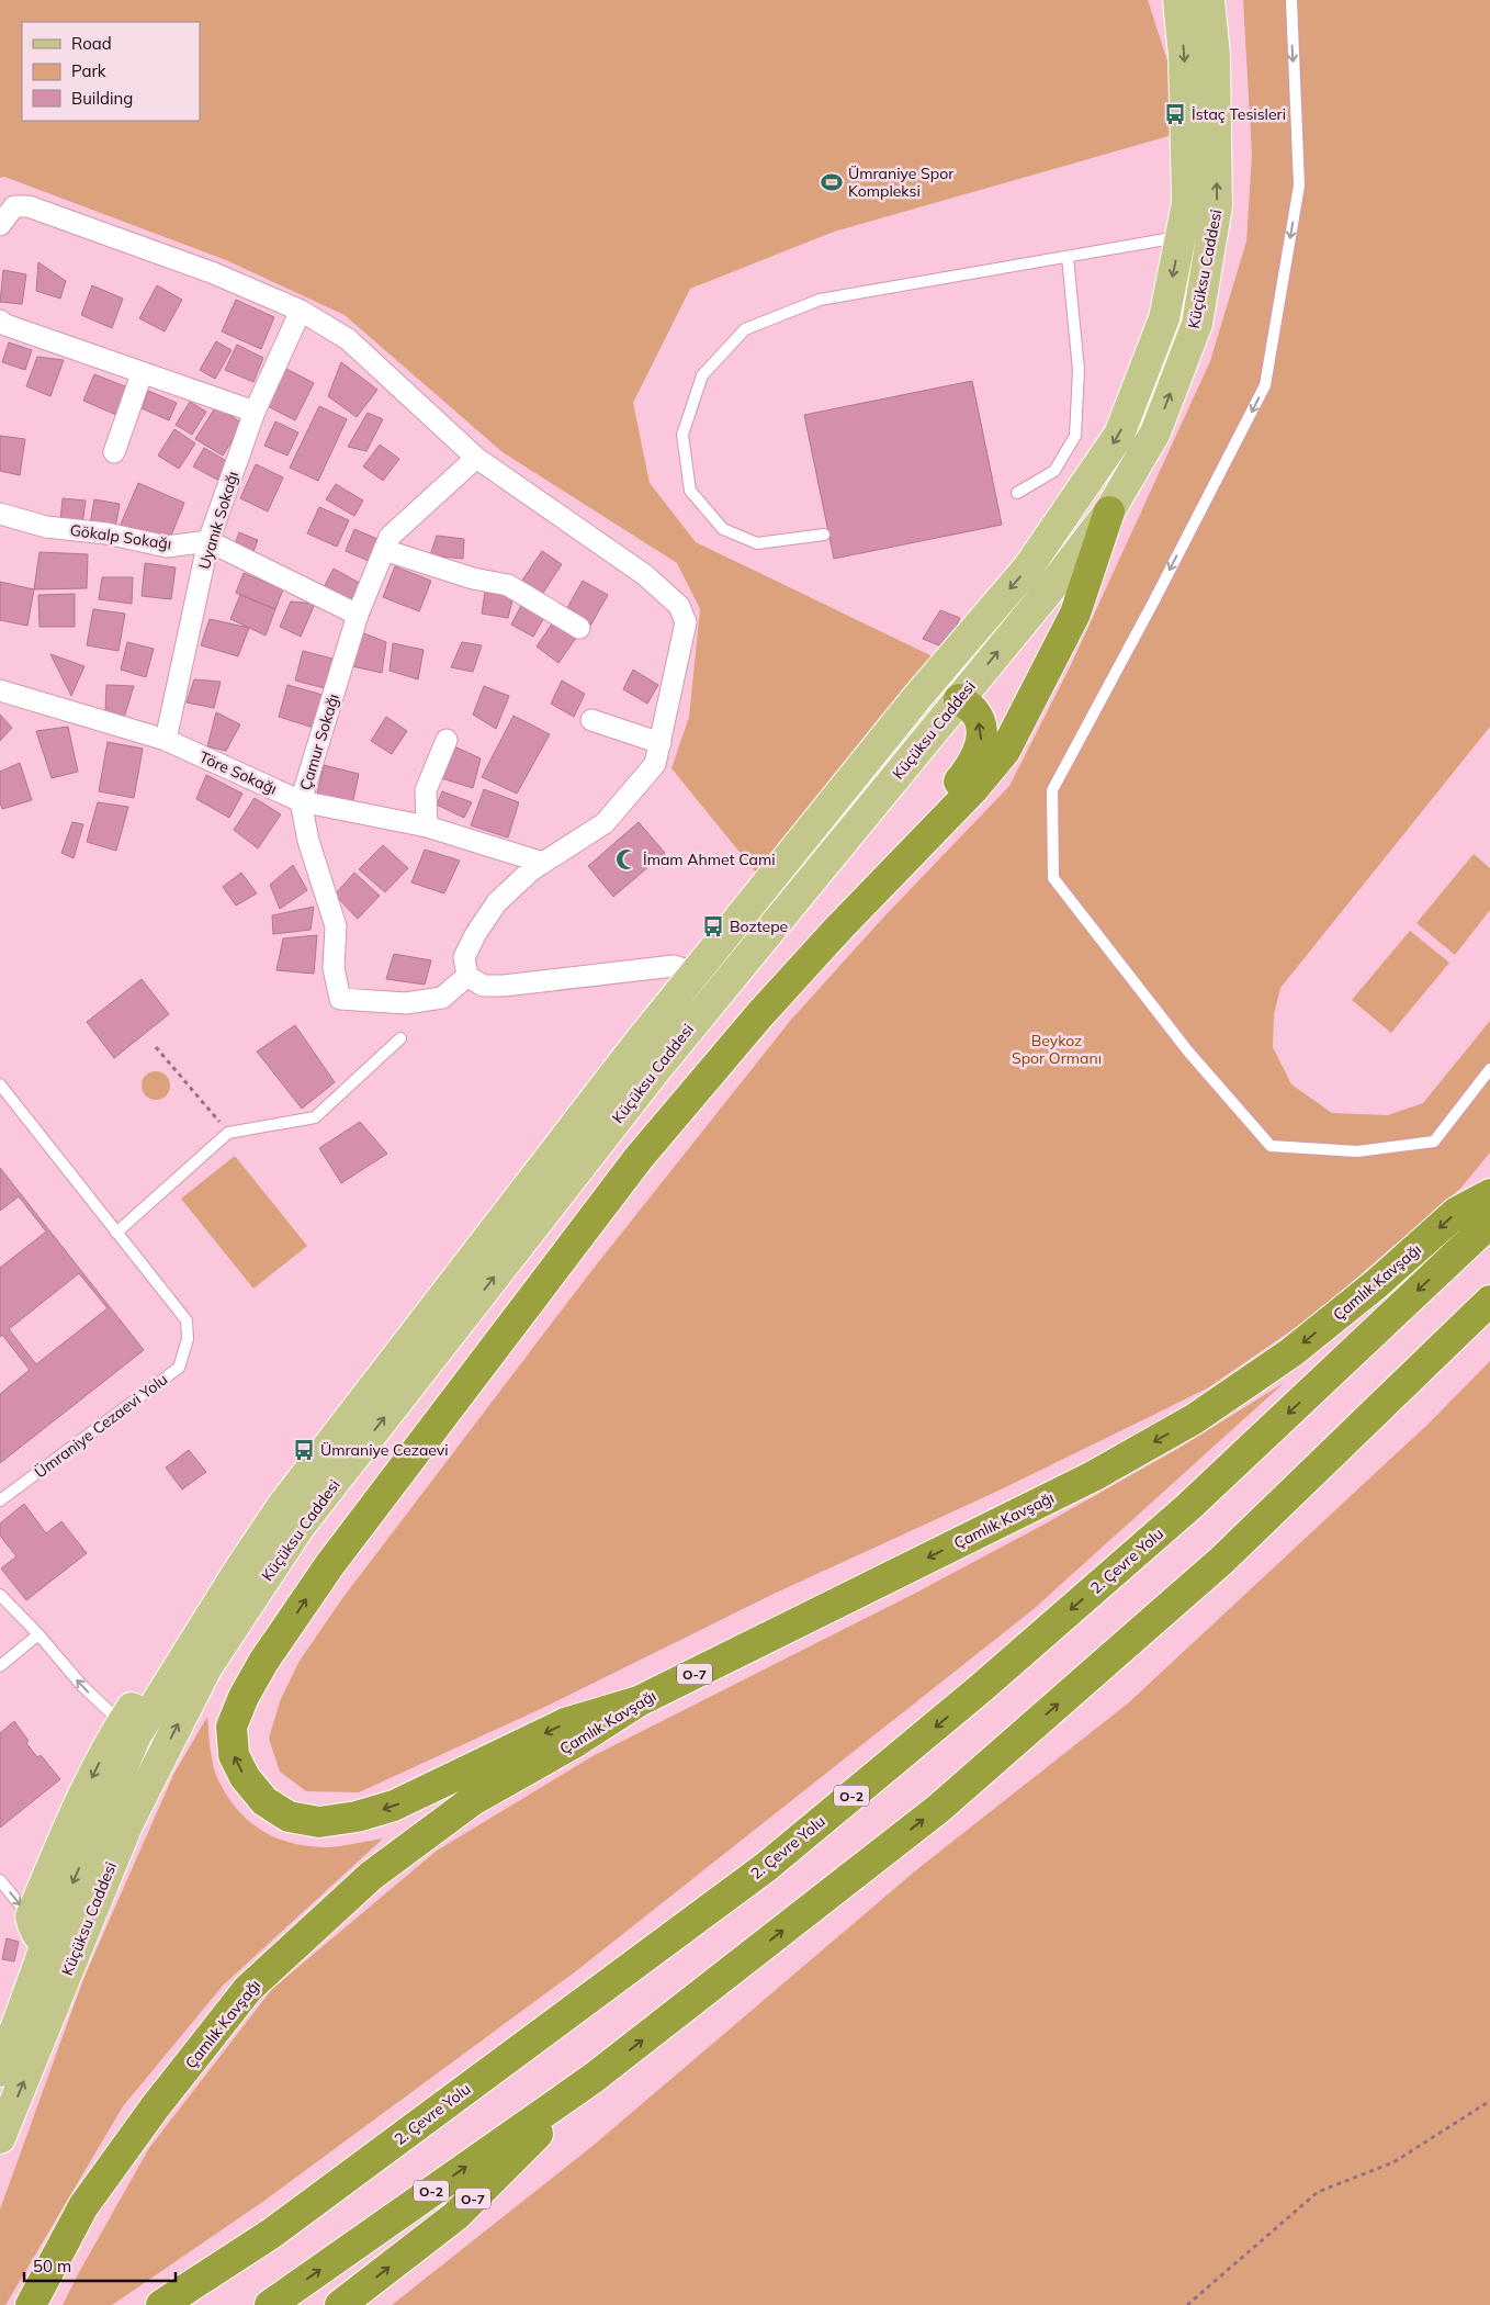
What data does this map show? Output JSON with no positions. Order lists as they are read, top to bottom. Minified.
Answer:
{"streets":{"highway":["Çamlık Kavşağı","2. Çevre Yolu","O-7","O-2"],"main road":["Küçüksu Caddesi"],"street":["Uyanık Sokağı","Gökalp Sokağı","Çamur Sokağı","Töre Sokağı"],"lane":["Ümraniye Cezaevi Yolu"]},"crossings":[["Uyanık Sokağı","Gökalp Sokağı"],["Uyanık Sokağı","Töre Sokağı"],["Çamur Sokağı","Töre Sokağı"],["O-7","O-2"]],"parks":["Beykoz Spor Ormanı"],"places":{"bus stop":["İstaç Tesisleri","Boztepe","Ümraniye Cezaevi"],"sports":["Ümraniye Spor Kompleksi"],"mosque":["İmam Ahmet Cami"]},"legend":["Road","Park","Building"],"scale_bar":"50 m"}
